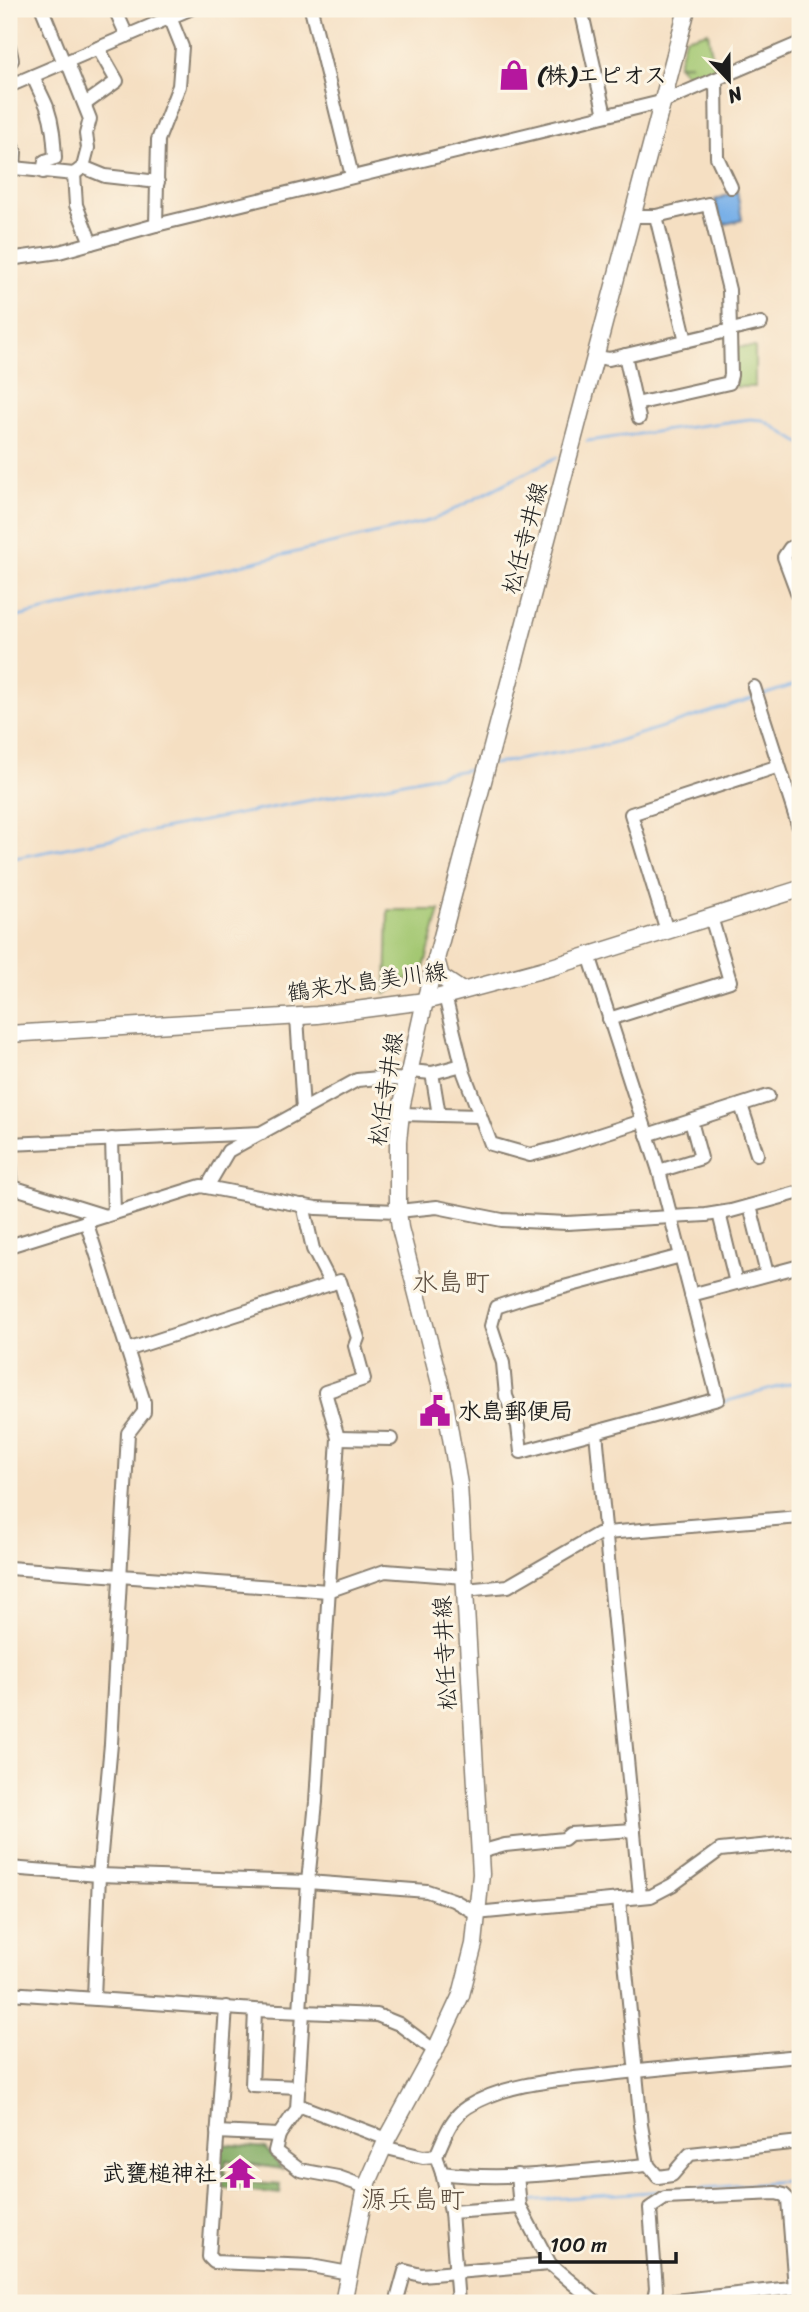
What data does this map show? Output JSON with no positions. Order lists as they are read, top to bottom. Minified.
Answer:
{"streets":{"main road":["松任寺井線","鶴来水島美川線"]},"crossings":[["松任寺井線","鶴来水島美川線"]],"districts":["水島町","源兵島町"],"places":{"shop":["(株)エピオス"],"public building":["水島郵便局"],"temple":["武甕槌神社"]},"scale_bar":"100 m","north":"bottom"}
